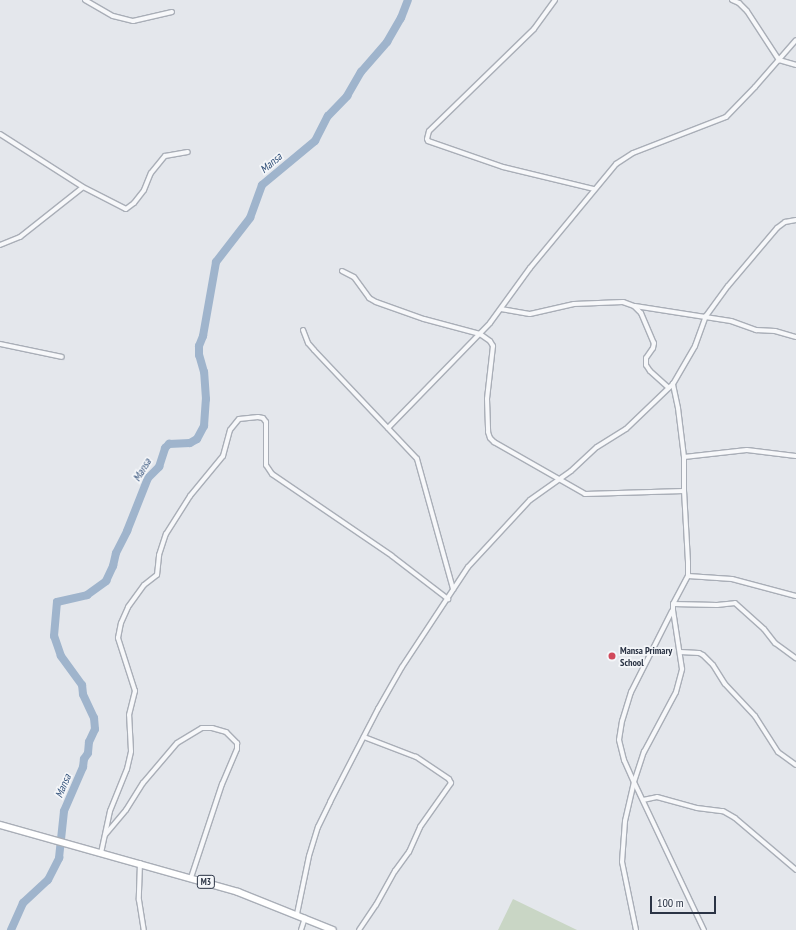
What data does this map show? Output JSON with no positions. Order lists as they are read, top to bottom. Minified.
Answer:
{"streets":{"main road":["M3"]},"water":["Mansa"],"places":["Mansa Primary School"],"scale_bar":"100 m"}
